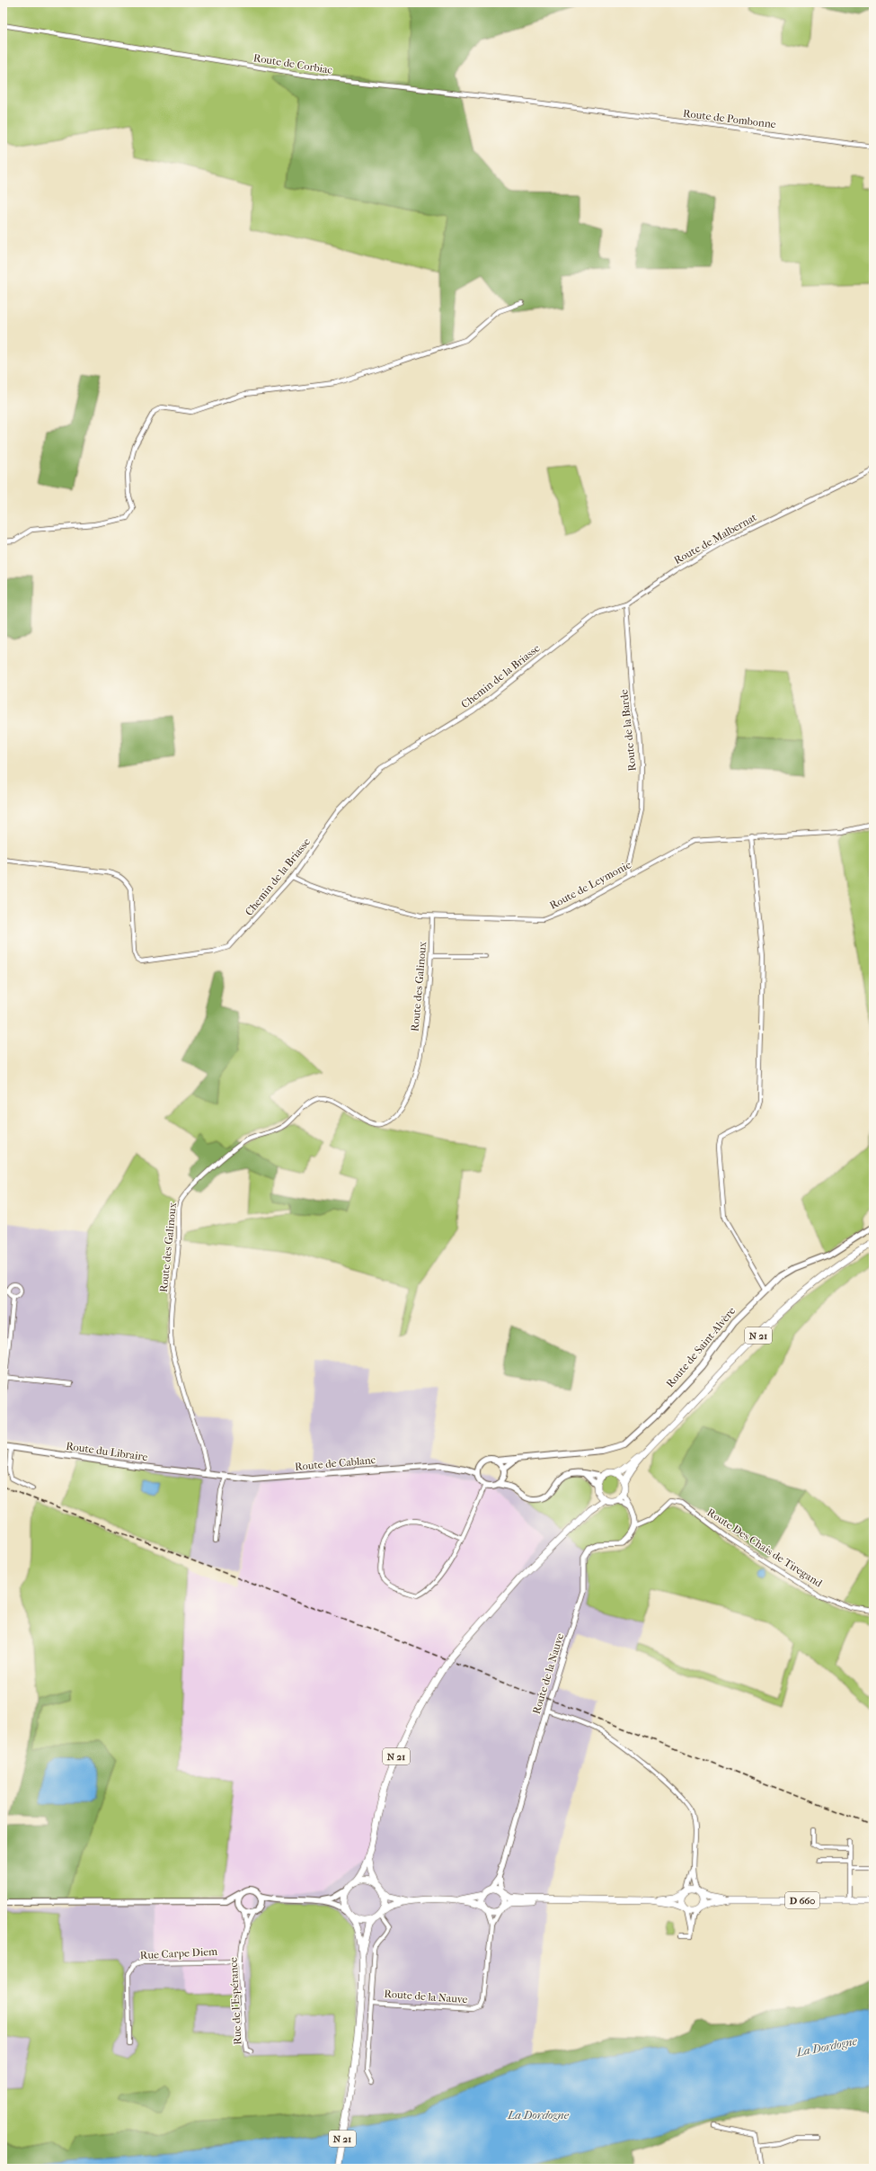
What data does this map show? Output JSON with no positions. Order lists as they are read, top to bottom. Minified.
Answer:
{"streets":{"main road":["N 21","Route de Saint-Alvère","Route du Libraire","Route de Cablanc","D 660"],"street":["Route de Corbiac","Route de Pombonne","Route de Malbernat","Chemin de la Briasse","Route de la Barde","Route de Leymonie","Route des Galinoux","Route Des Chais de Tiregand","Route de la Nauve","Rue Carpe Diem","Rue de l'Espérance"]},"crossings":[["Route de Corbiac","Route de Pombonne"],["Route de Malbernat","Chemin de la Briasse"],["Route de Malbernat","Route de la Barde"],["Chemin de la Briasse","Route de Leymonie"],["Route de la Barde","Route de Leymonie"],["Route de Leymonie","Route des Galinoux"],["Route des Galinoux","Route du Libraire"],["Route des Galinoux","Route de Cablanc"],["Route de Saint-Alvère","Route de Cablanc"],["Route du Libraire","Route de Cablanc"],["Route Des Chais de Tiregand","Route de la Nauve"],["Rue Carpe Diem","Rue de l'Espérance"]],"water":["La Dordogne"]}
